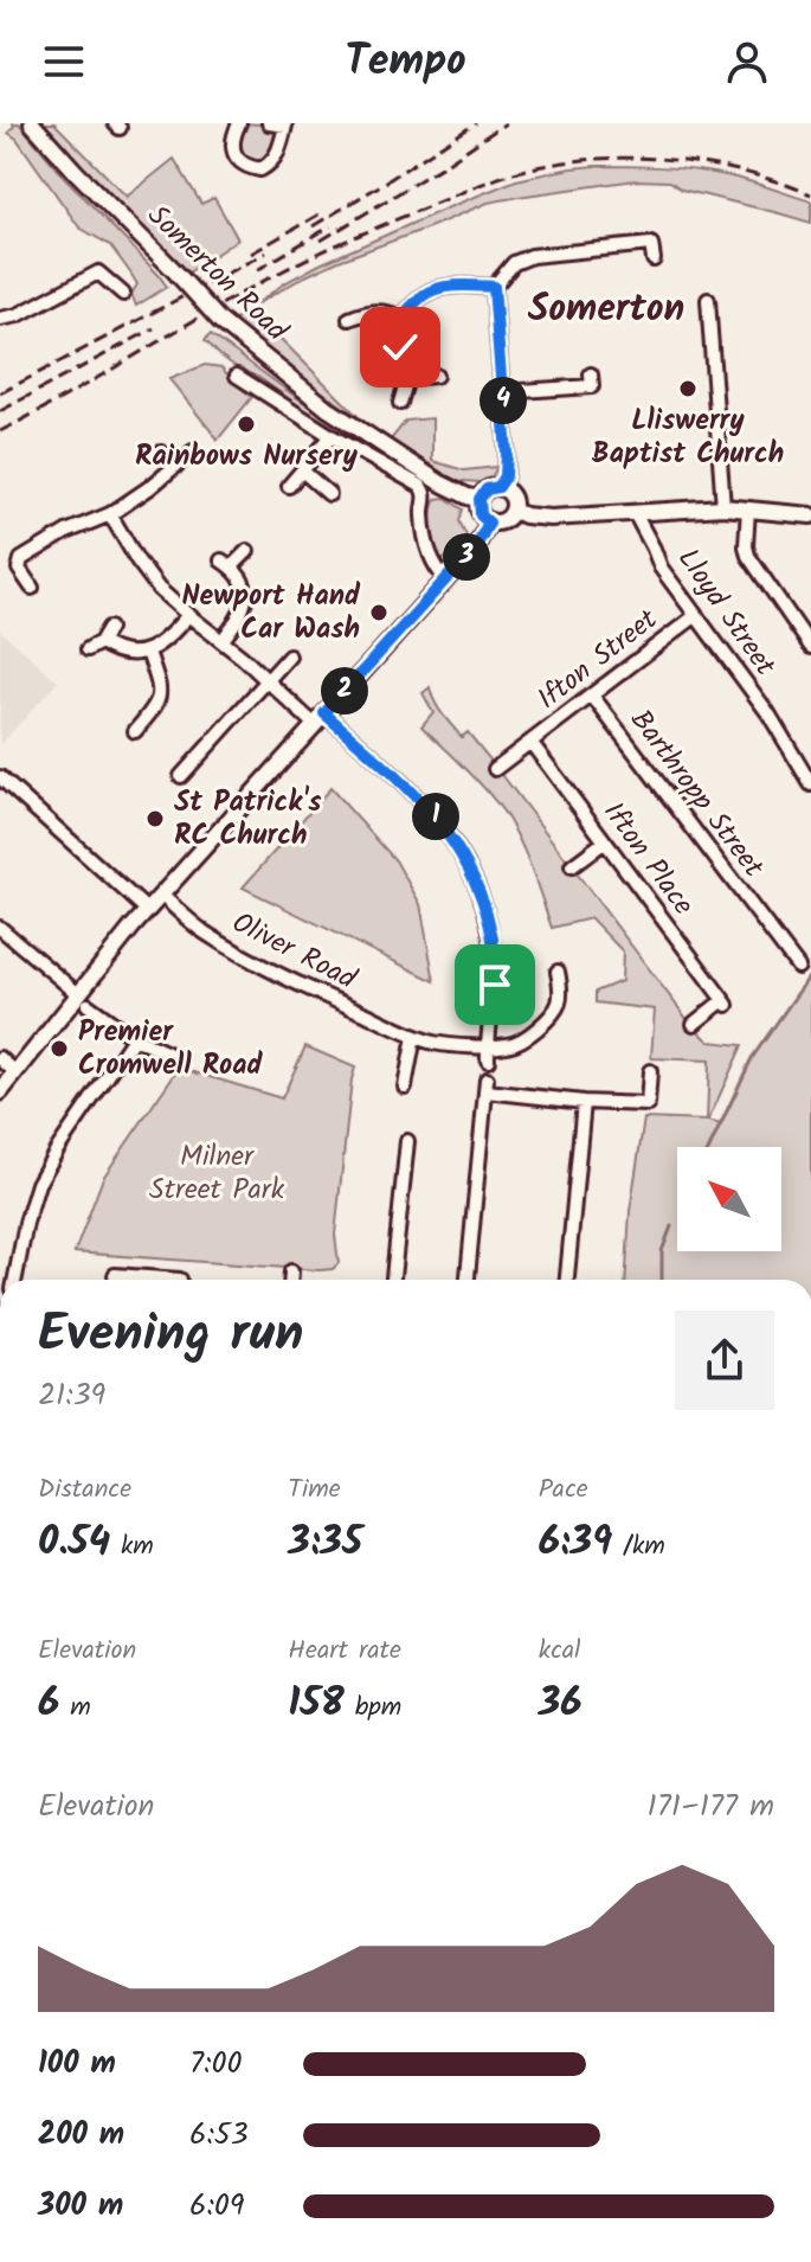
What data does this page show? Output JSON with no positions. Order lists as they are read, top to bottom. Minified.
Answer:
{"streets":{"street":["Somerton Road","Lloyd Street","Ifton Street","Barthropp Street","Ifton Place","Oliver Road"]},"crossings":[["Lloyd Street","Ifton Street"],["Ifton Street","Barthropp Street"],["Ifton Street","Ifton Place"]],"districts":["Somerton"],"parks":["Milner Street Park"],"places":["Lliswerry Baptist Church","Rainbows Nursery","Newport Hand Car Wash","St Patrick's RC Church","Premier Cromwell Road"],"north":"top left","page":{"header":"Tempo","pins":["4","3","2","1"],"heading":["Evening run","21:39"],"stats":[["Distance","0.54 km"],["Time","3:35"],["Pace","6:39 /km"],["Elevation","6 m"],["Heart rate","158 bpm"],["kcal","36"]],"chart":["Elevation","171–177 m"],"list":[{"name":"100 m","note":"7:00"},{"name":"200 m","note":"6:53"},{"name":"300 m","note":"6:09"}]}}
